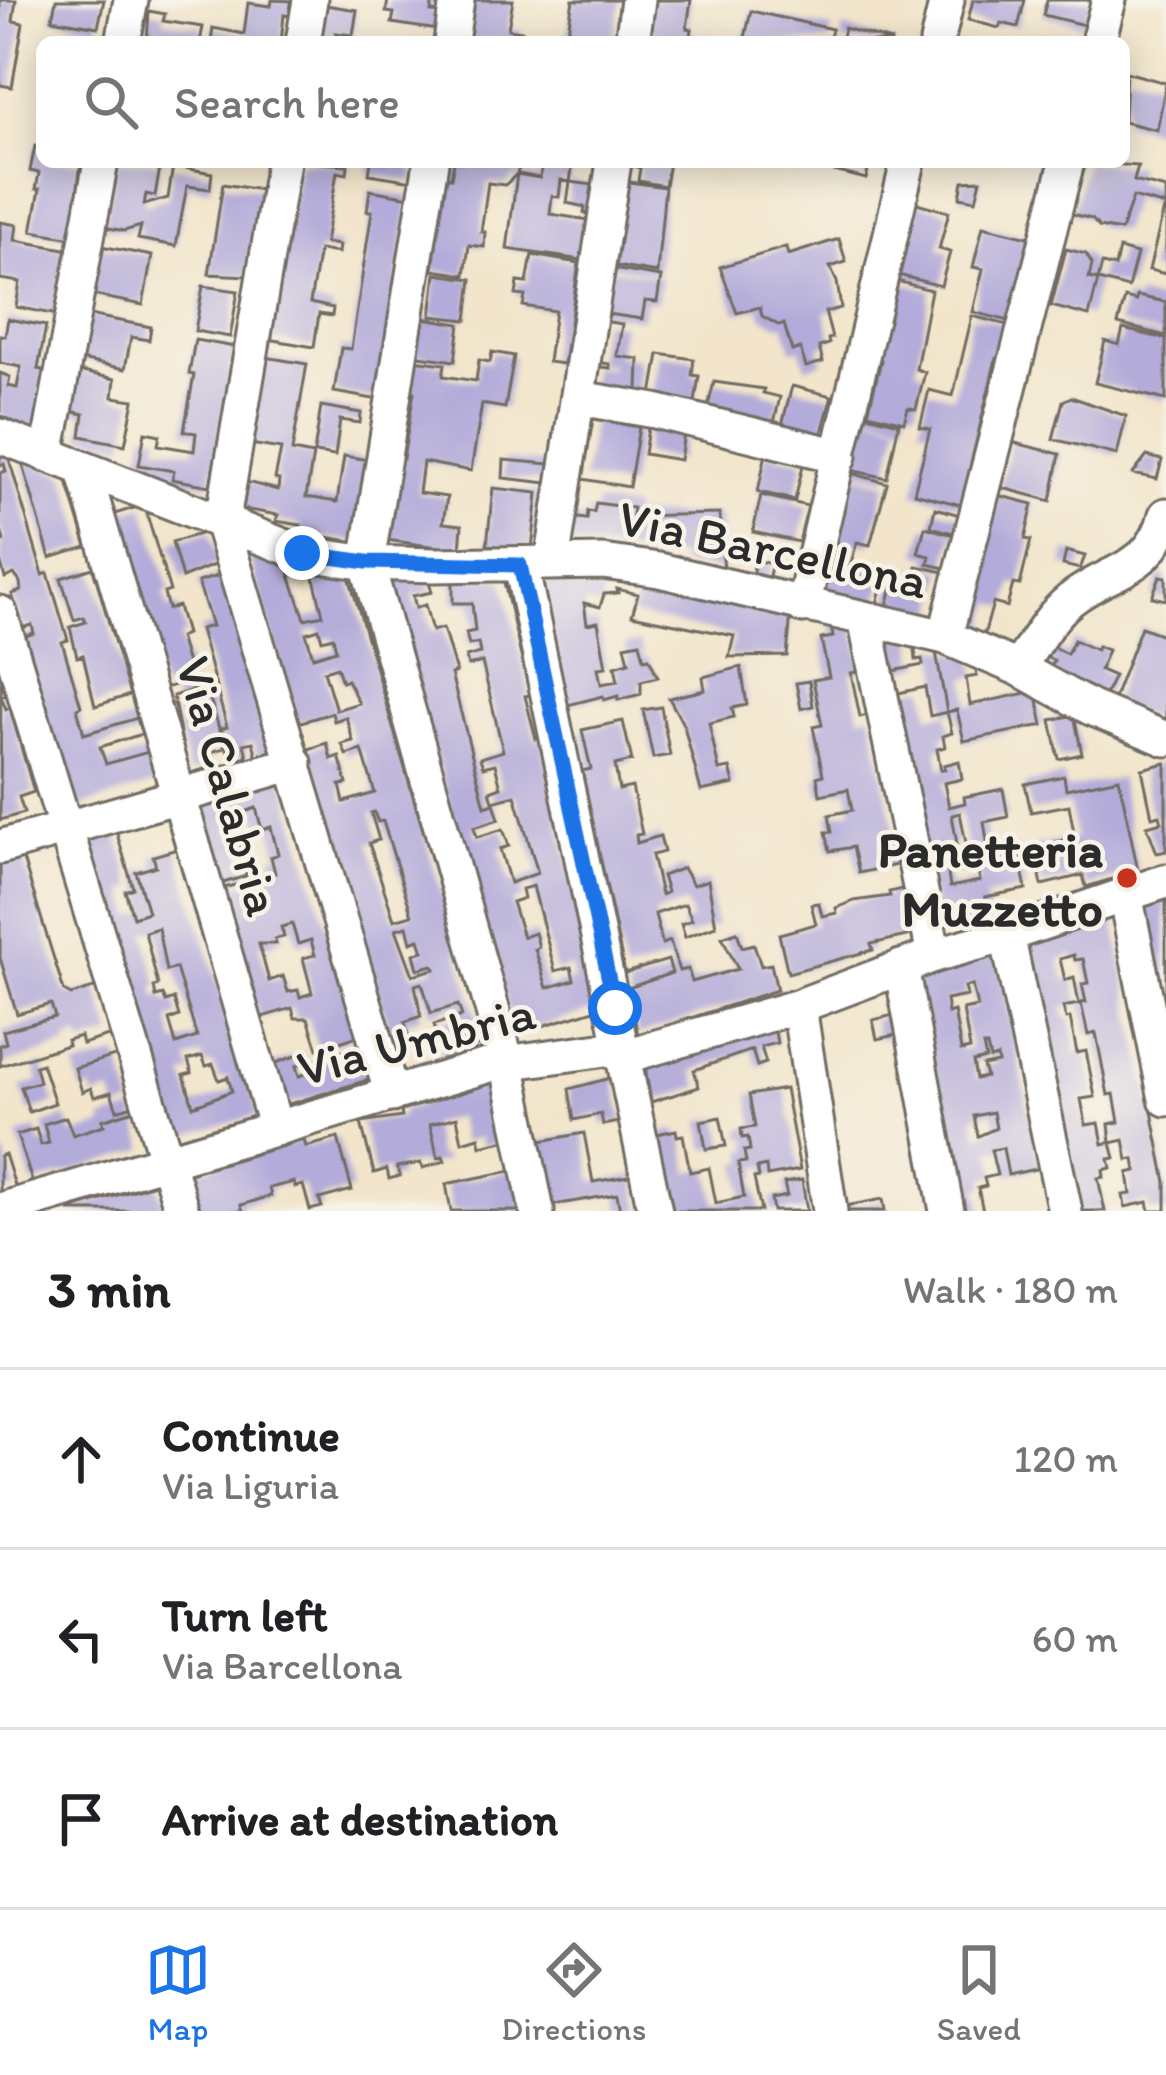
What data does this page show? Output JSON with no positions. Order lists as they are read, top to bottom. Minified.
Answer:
{"streets":{"street":["Via Barcellona","Via Calabria","Via Umbria"]},"crossings":[["Via Barcellona","Via Calabria"],["Via Calabria","Via Umbria"]],"places":["Panetteria Muzzetto"],"page":{"search":"Search here","heading":["3 min","Walk · 180 m"],"list":[["Continue","Via Liguria","120 m"],["Turn left","Via Barcellona","60 m"],"Arrive at destination"],"nav":["Map","Directions","Saved"]}}
